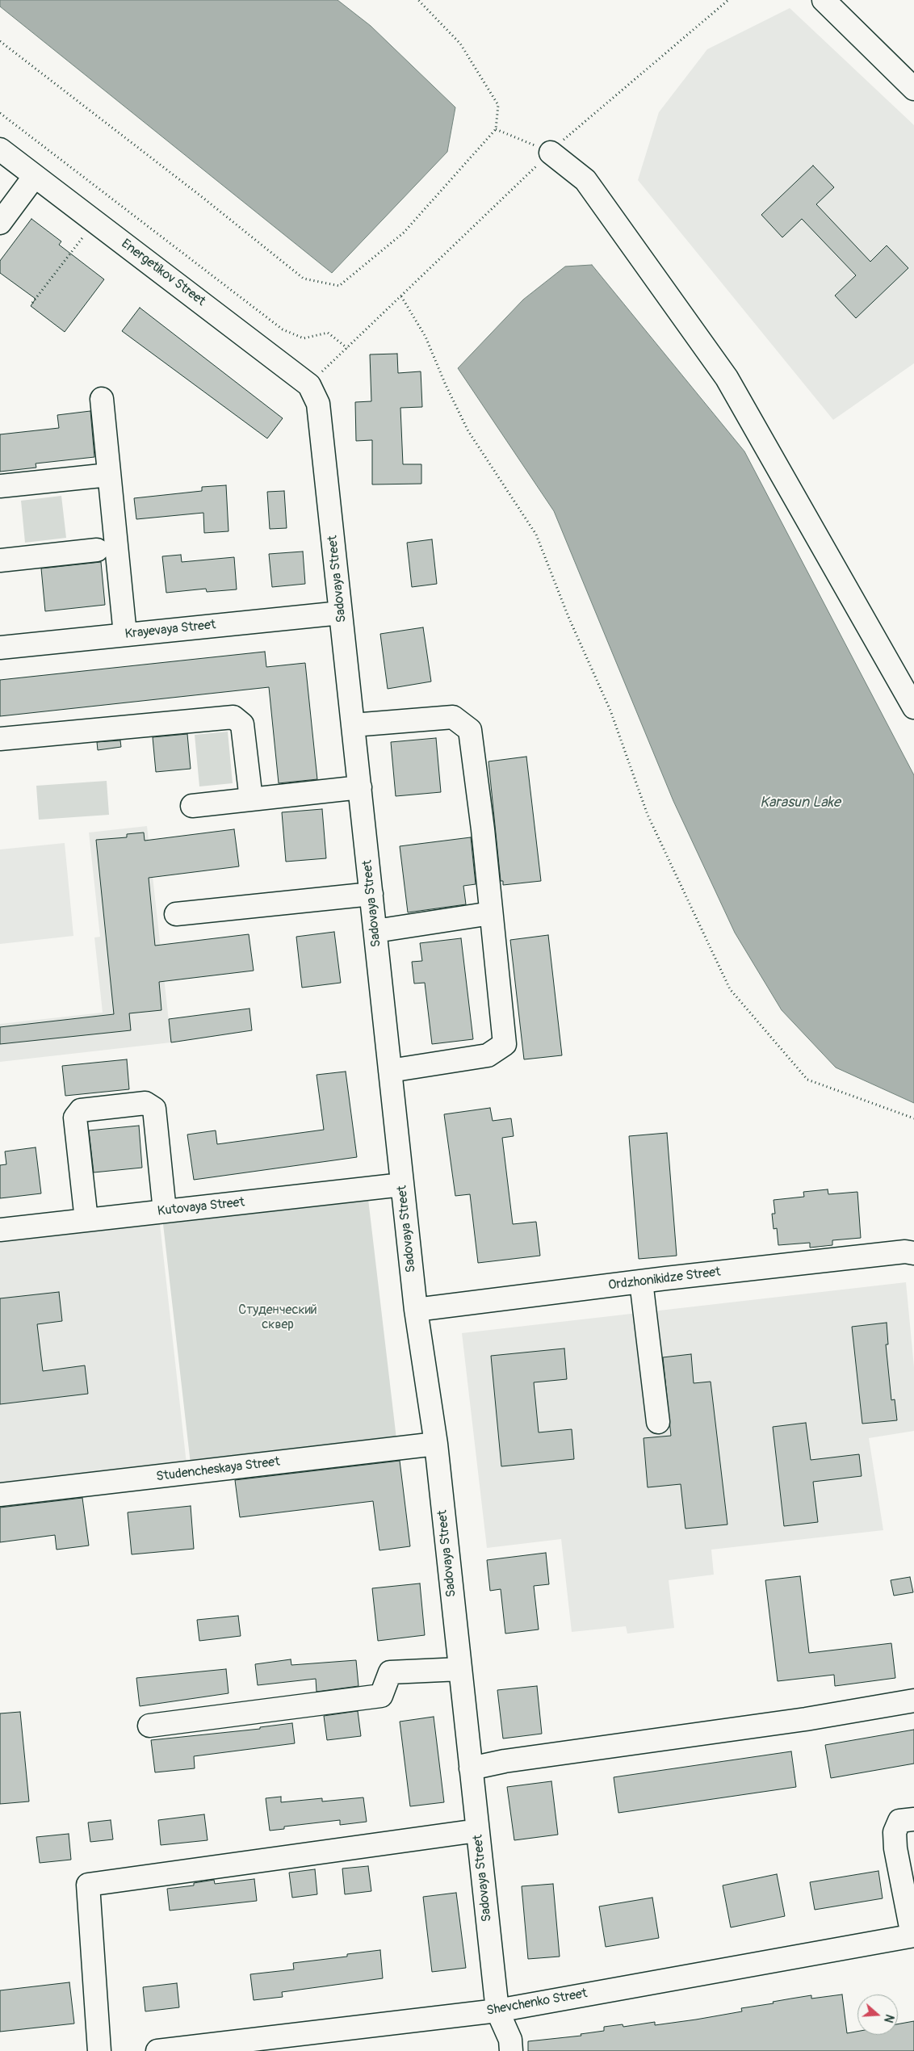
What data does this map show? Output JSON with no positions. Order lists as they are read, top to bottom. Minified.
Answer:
{"streets":{"street":["Energetikov Street","Sadovaya Street","Krayevaya Street","Kutovaya Street","Ordzhonikidze Street","Studencheskaya Street","Shevchenko Street"]},"crossings":[["Energetikov Street","Sadovaya Street"],["Sadovaya Street","Krayevaya Street"],["Sadovaya Street","Kutovaya Street"],["Sadovaya Street","Ordzhonikidze Street"],["Sadovaya Street","Studencheskaya Street"],["Sadovaya Street","Shevchenko Street"]],"water":["Karasun Lake"],"parks":["Студенческий сквер"],"north":"right"}
